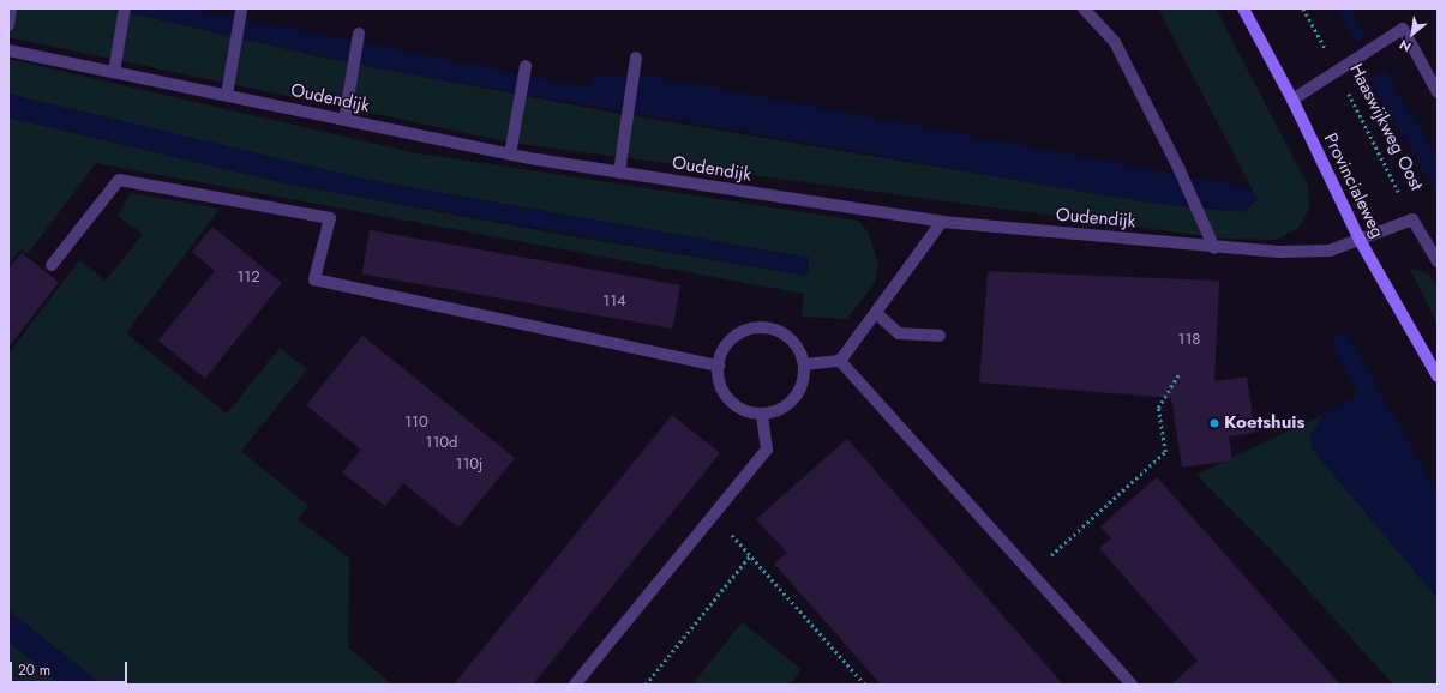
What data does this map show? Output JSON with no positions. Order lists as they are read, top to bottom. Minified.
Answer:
{"streets":{"main road":["Provincialeweg"],"street":["Oudendijk","Haaswijkweg Oost"]},"crossings":[["Oudendijk","Haaswijkweg Oost"],["Oudendijk","Provincialeweg"]],"places":["Koetshuis"],"house_numbers":["112","114","118","110","110d","110j"],"scale_bar":"20 m","north":"bottom left"}
